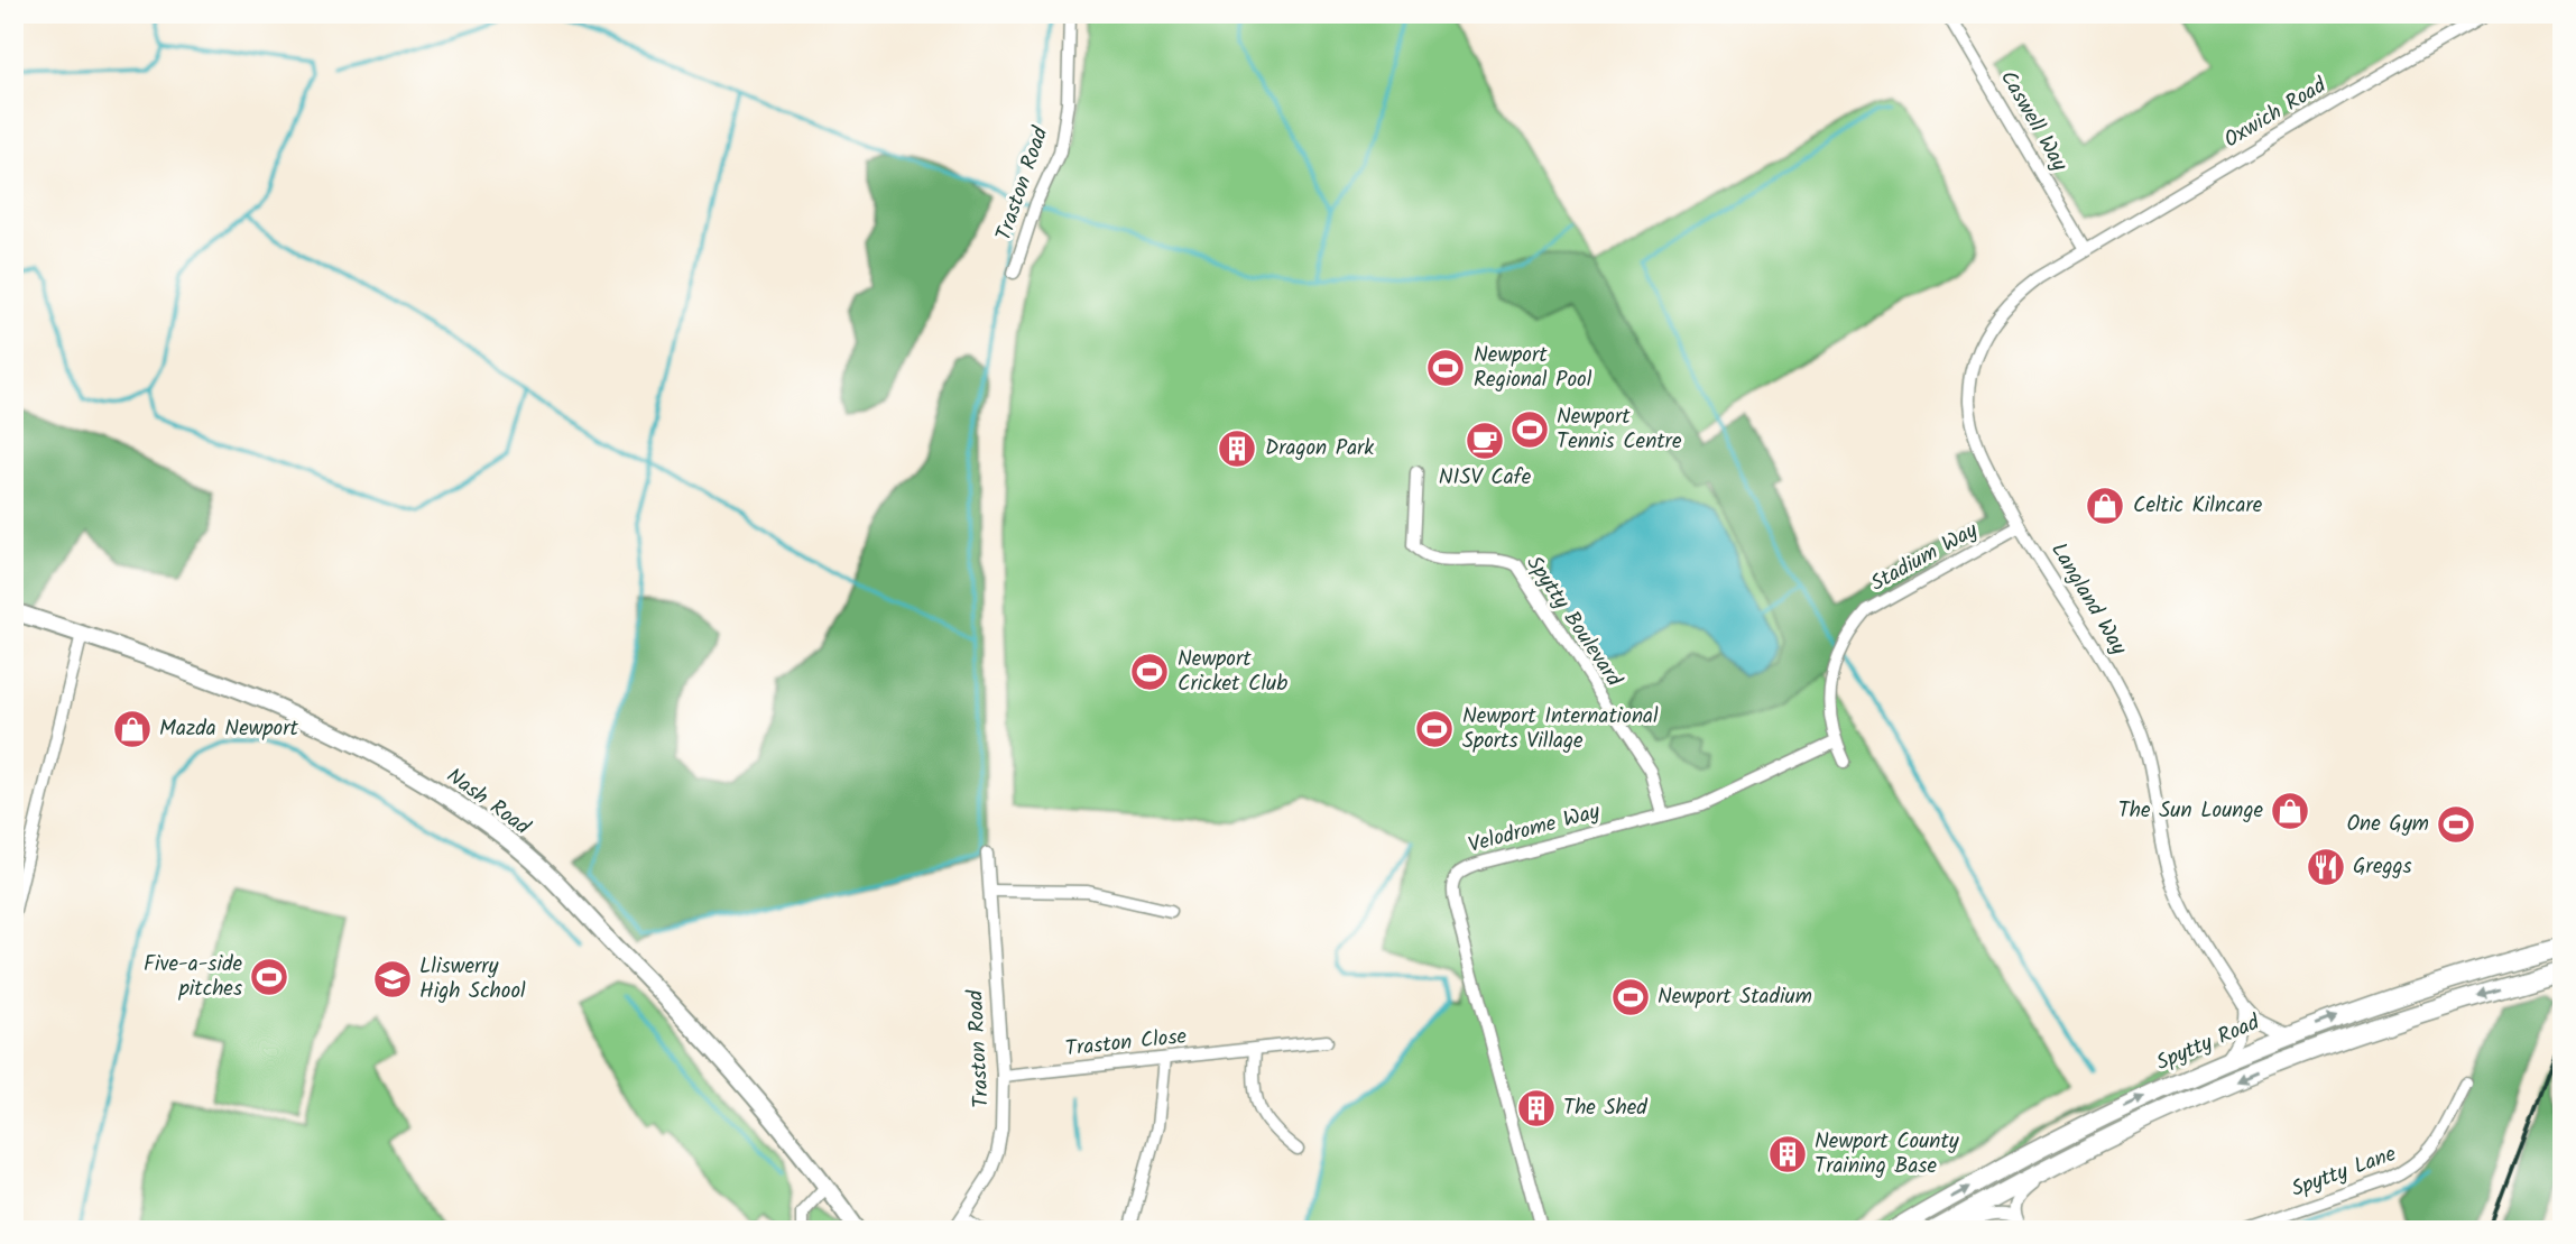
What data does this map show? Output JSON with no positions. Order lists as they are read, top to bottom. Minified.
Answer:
{"streets":{"main road":["Spytty Road"],"street":["Oxwich Road","Caswell Way","Traston Road","Stadium Way","Langland Way","Spytty Boulevard","Nash Road","Velodrome Way","Traston Close","Spytty Lane"]},"crossings":[["Oxwich Road","Caswell Way"],["Oxwich Road","Langland Way"],["Caswell Way","Langland Way"],["Traston Road","Traston Close"],["Stadium Way","Langland Way"],["Stadium Way","Velodrome Way"],["Langland Way","Spytty Road"],["Spytty Boulevard","Velodrome Way"]],"places":{"sports":["Newport Regional Pool","Newport Tennis Centre","Newport Cricket Club","Newport International Sports Village","One Gym","Five-a-side pitches","Newport Stadium"],"cafe":["NISV Cafe"],"building":["Dragon Park","The Shed","Newport County Training Base"],"shop":["Celtic Kilncare","Mazda Newport","The Sun Lounge"],"restaurant":["Greggs"],"school or university":["Lliswerry High School"]}}
